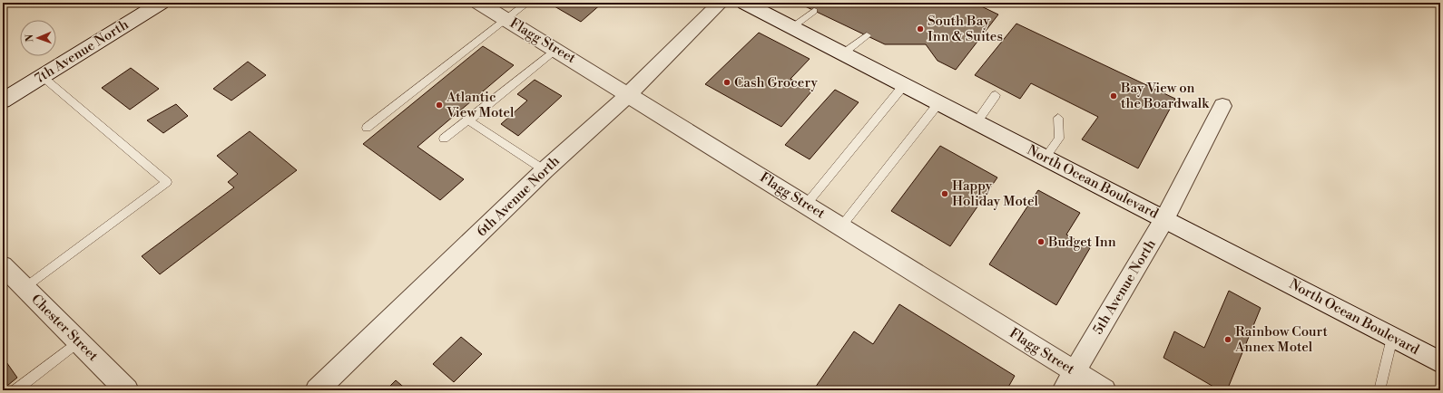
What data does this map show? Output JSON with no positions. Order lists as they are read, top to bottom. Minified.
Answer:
{"streets":{"street":["Flagg Street","7th Avenue North","North Ocean Boulevard","6th Avenue North","5th Avenue North","Chester Street"]},"crossings":[["Flagg Street","6th Avenue North"],["Flagg Street","5th Avenue North"],["North Ocean Boulevard","5th Avenue North"]],"places":["South Bay Inn & Suites","Cash Grocery","Bay View on the Boardwalk","Atlantic View Motel","Happy Holiday Motel","Budget Inn","Rainbow Court Annex Motel"],"north":"left"}
